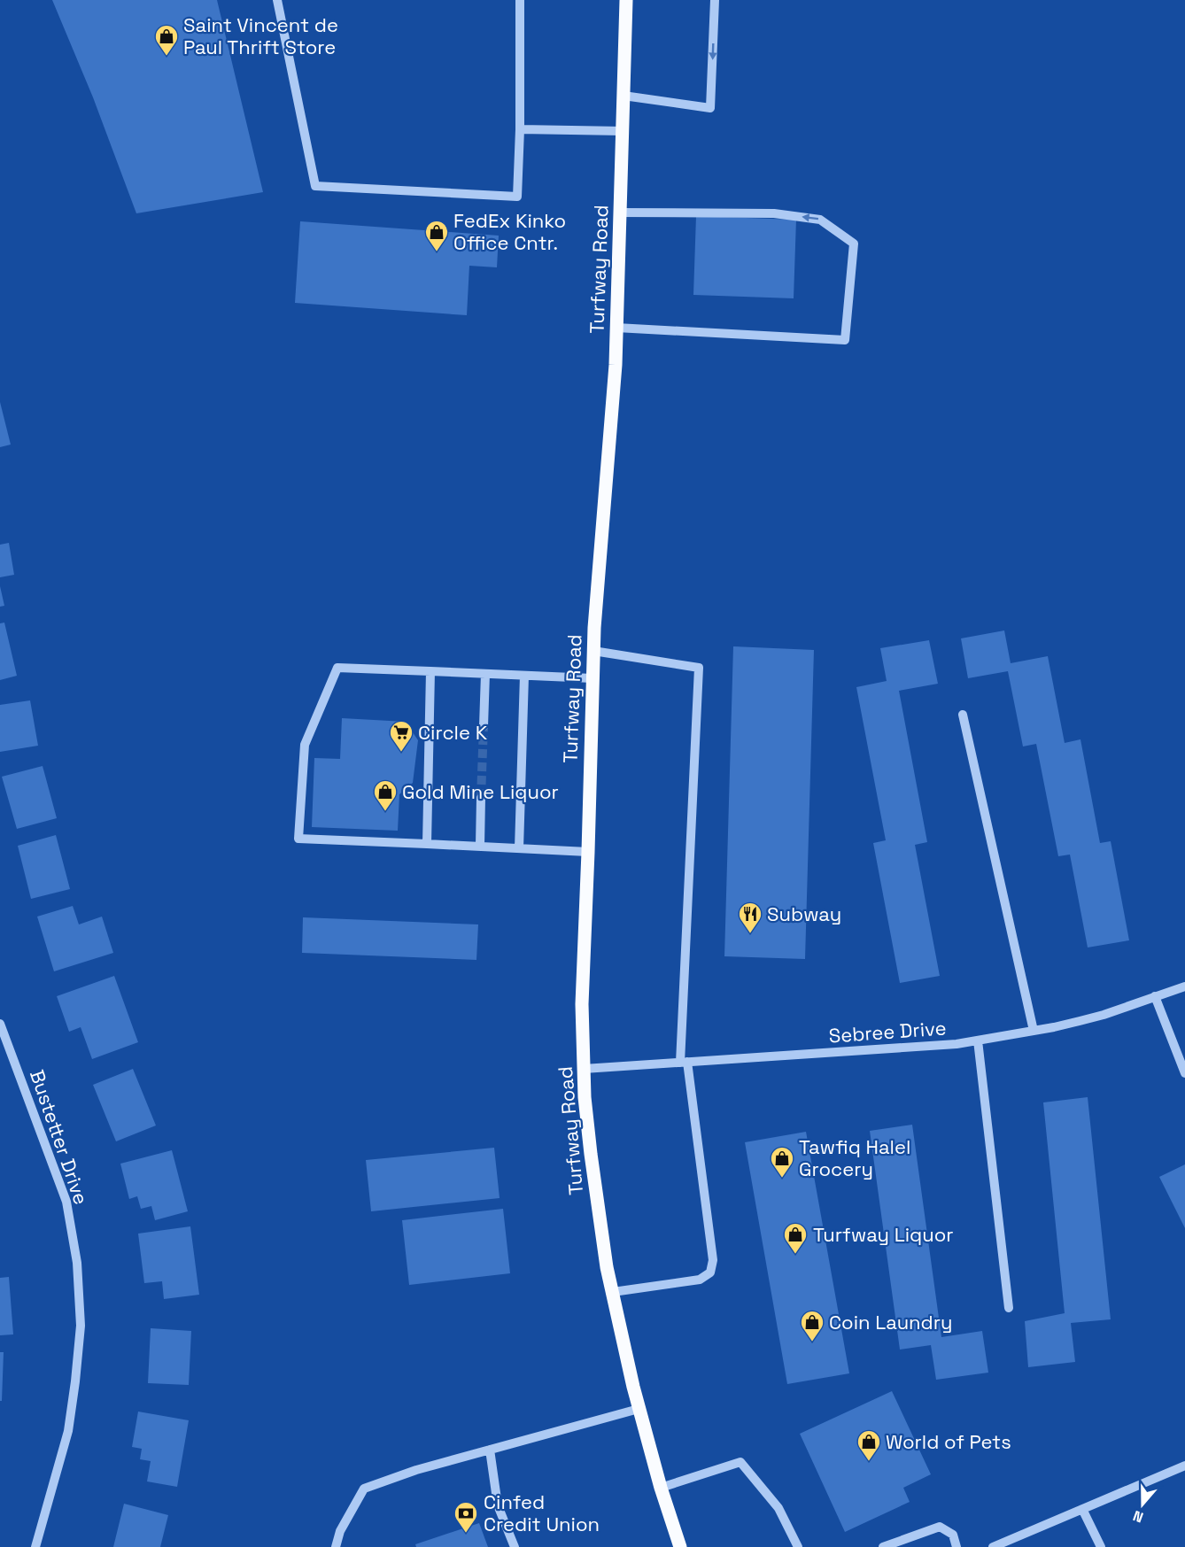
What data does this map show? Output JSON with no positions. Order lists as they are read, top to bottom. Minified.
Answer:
{"streets":{"main road":["Turfway Road"],"street":["Sebree Drive","Bustetter Drive"]},"crossings":[["Turfway Road","Sebree Drive"]],"places":{"shop":["Saint Vincent de Paul Thrift Store","FedEx Kinko Office Cntr.","Gold Mine Liquor","Tawfiq Halel Grocery","Turfway Liquor","Coin Laundry","World of Pets"],"supermarket":["Circle K"],"restaurant":["Subway"],"bank":["Cinfed Credit Union"]},"north":"bottom"}
